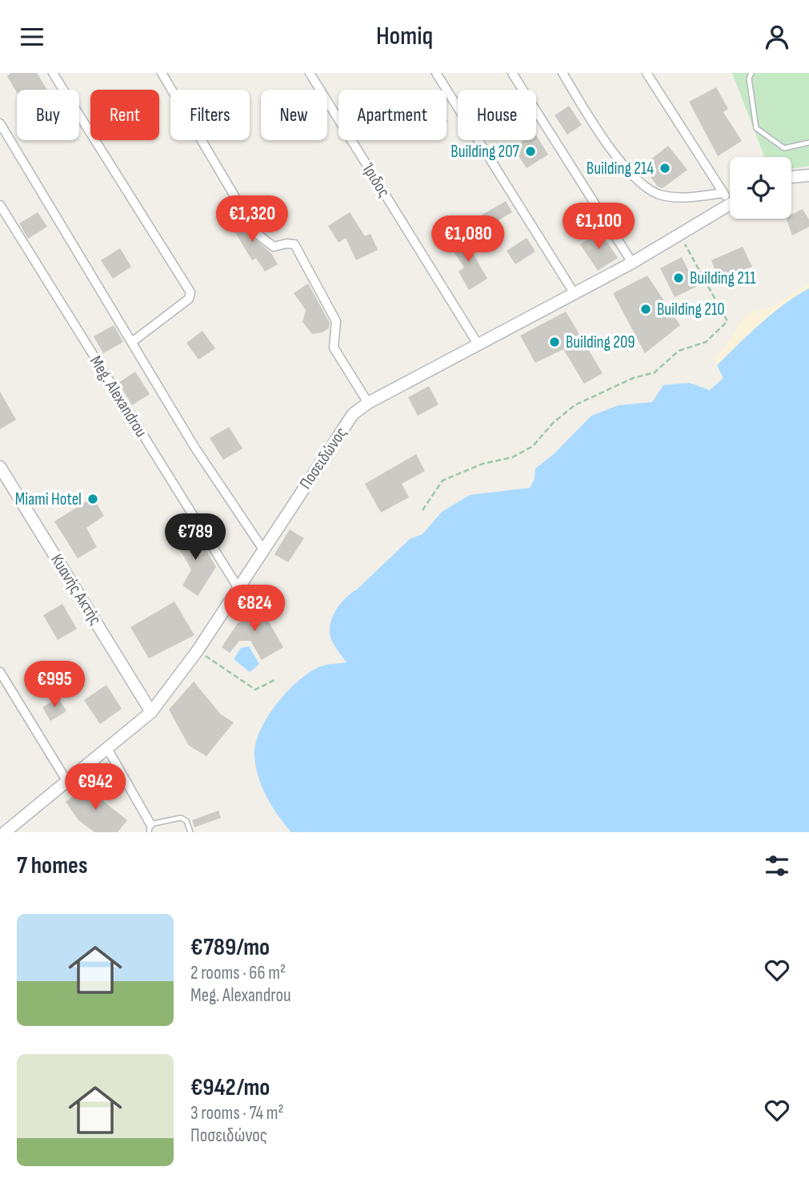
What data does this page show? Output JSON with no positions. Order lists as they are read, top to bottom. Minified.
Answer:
{"streets":{"street":["Ίριδος","Meg. Alexandrou","Ποσειδώνος","Κυανής Ακτής"]},"crossings":[["Ίριδος","Ποσειδώνος"],["Meg. Alexandrou","Ποσειδώνος"],["Ποσειδώνος","Κυανής Ακτής"]],"places":["Building 207","Building 214","Building 211","Building 210","Building 209","Miami Hotel"],"page":{"header":"Homiq","chip":["Buy","Rent","Filters","New","Apartment","House"],"price":["€1,320","€1,100","€1,080","€789","€824","€995","€942"],"heading":"7 homes","list":[{"name":"€789/mo","note":"2 rooms · 66 m² · Meg. Alexandrou"},{"name":"€942/mo","note":"3 rooms · 74 m² · Ποσειδώνος"}]}}
